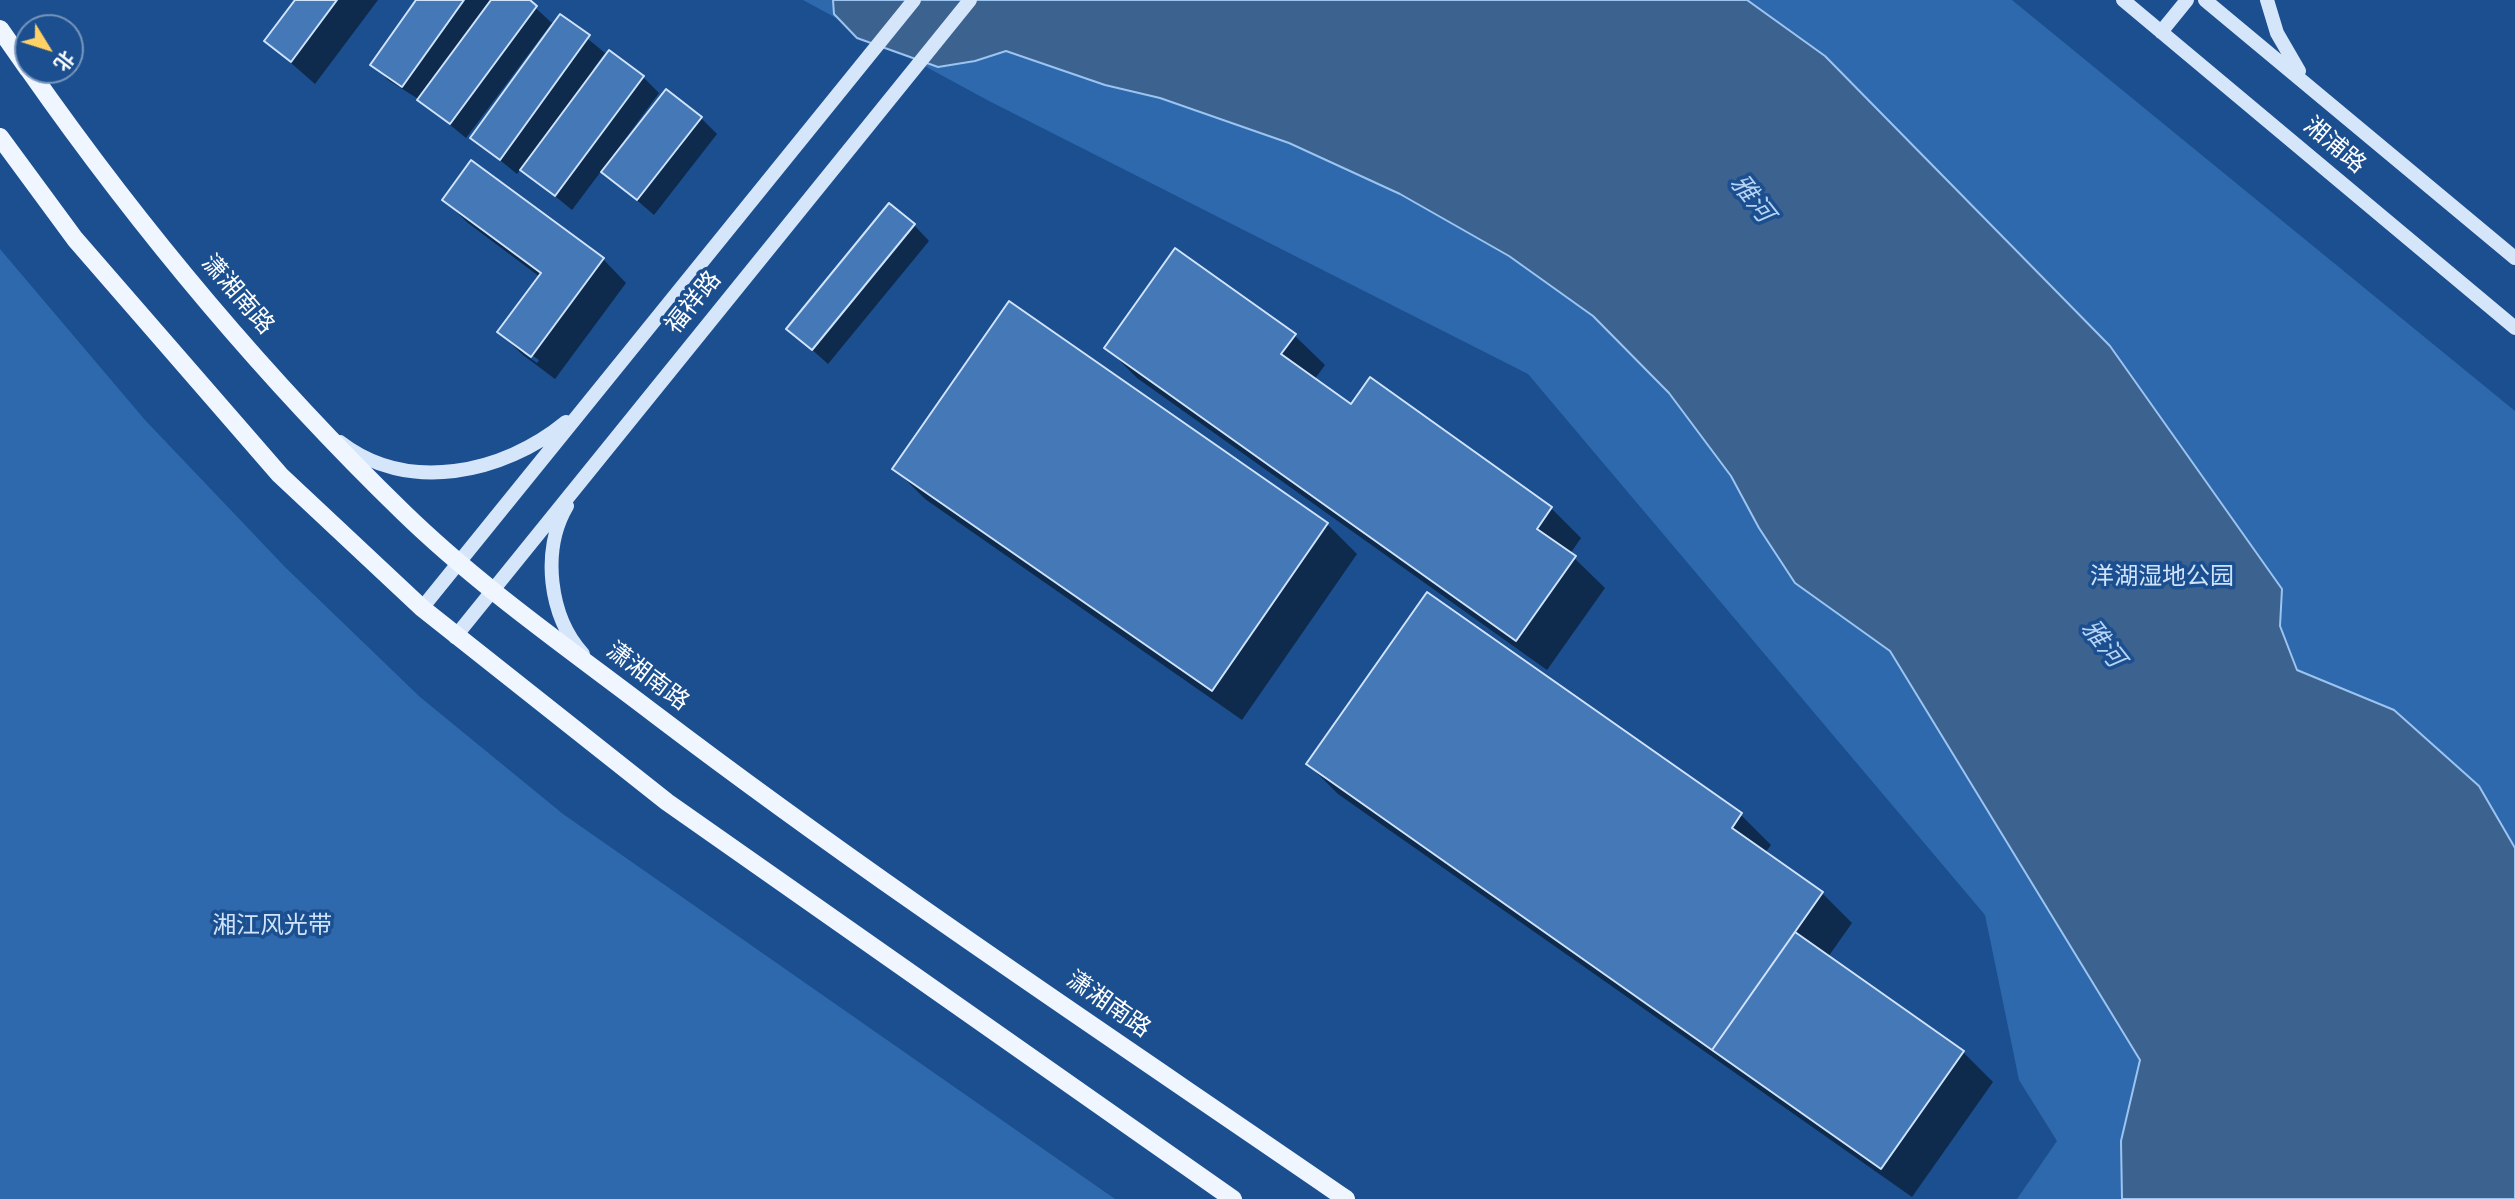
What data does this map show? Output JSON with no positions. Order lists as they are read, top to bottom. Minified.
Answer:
{"streets":{"main road":["湘浦路","潇湘南路","福祥路"]},"crossings":[["潇湘南路","福祥路"]],"water":["雅河"],"parks":["洋湖湿地公园","湘江风光带"],"north":"bottom right"}
